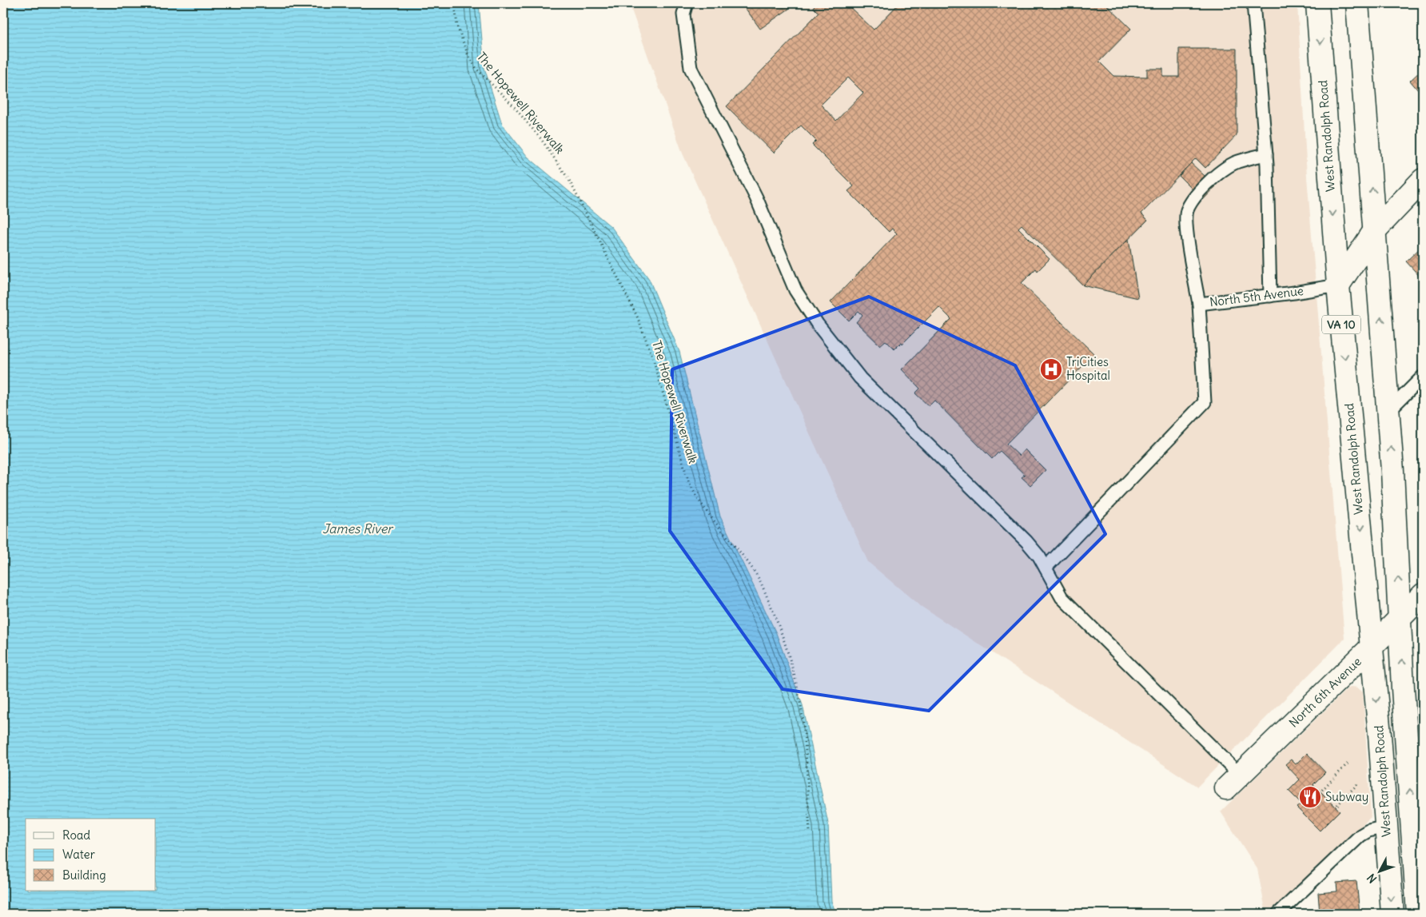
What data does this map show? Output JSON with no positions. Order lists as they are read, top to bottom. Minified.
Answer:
{"streets":{"main road":["West Randolph Road","VA 10","North 6th Avenue"],"lane":["North 5th Avenue"],"path":["The Hopewell Riverwalk"]},"crossings":[["West Randolph Road","North 5th Avenue"],["West Randolph Road","North 6th Avenue"]],"water":["James River"],"places":{"hospital":["TriCities Hospital"],"restaurant":["Subway"]},"legend":["Road","Water","Building"],"north":"bottom left"}
